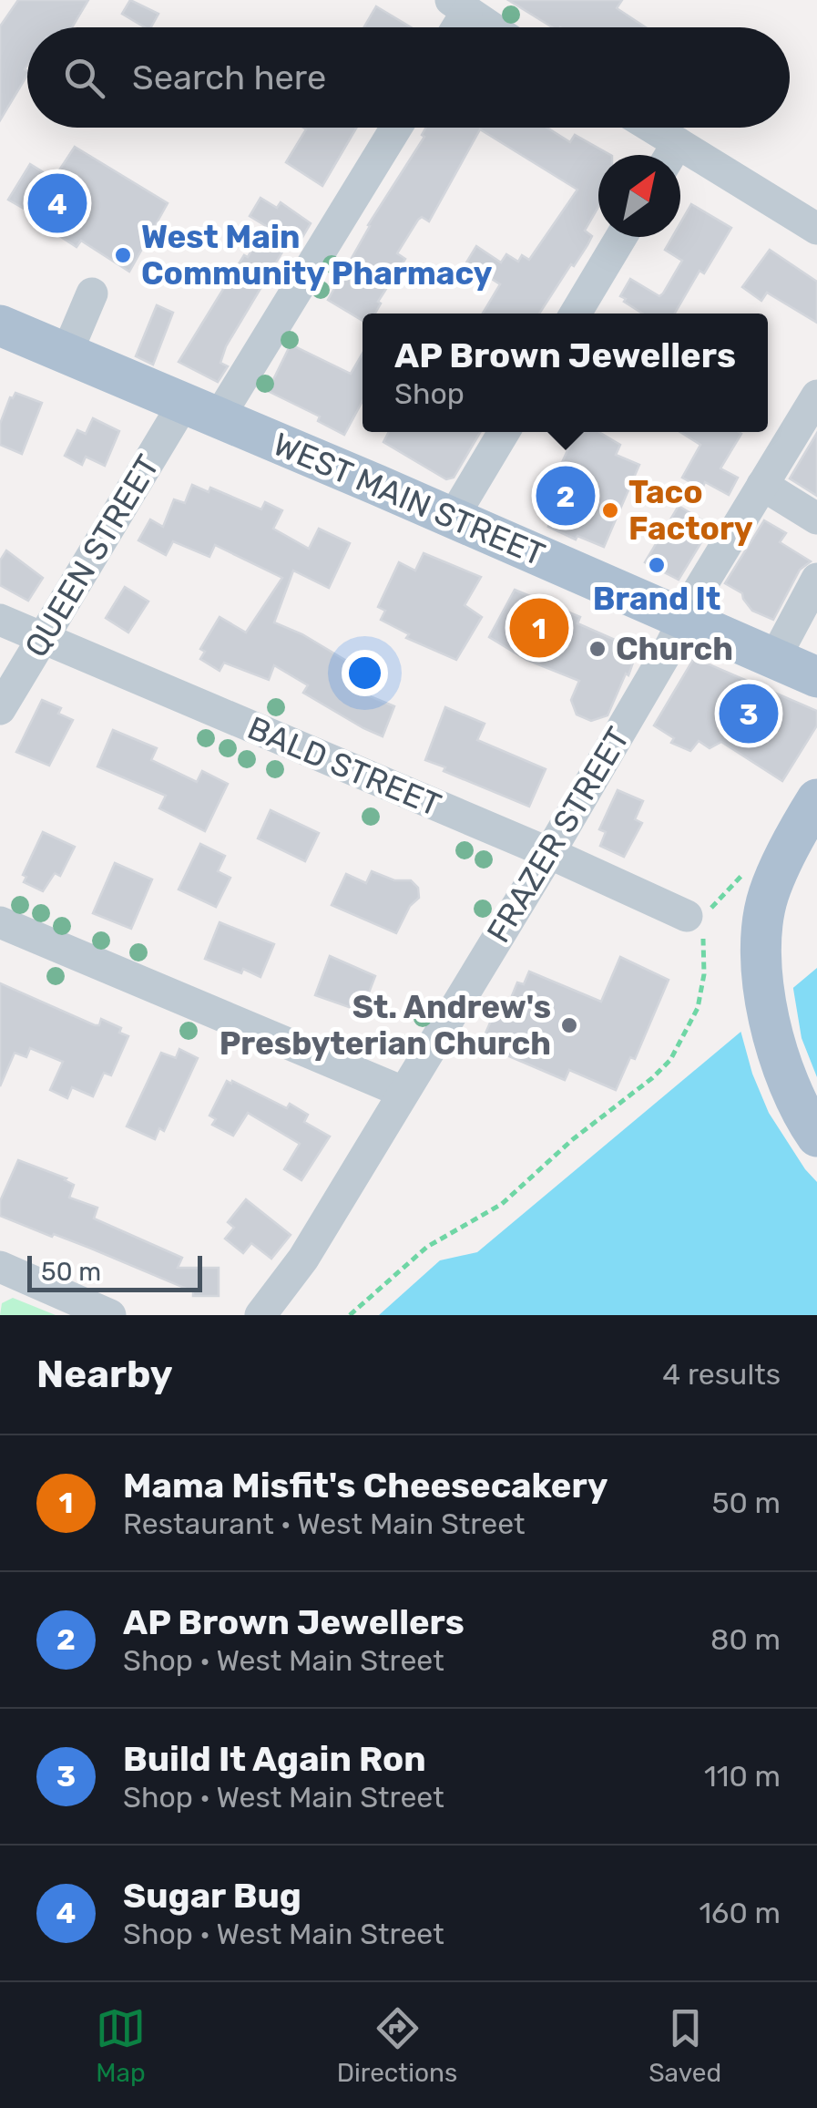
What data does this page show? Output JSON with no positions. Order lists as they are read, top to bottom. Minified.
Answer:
{"streets":{"main road":["WEST MAIN STREET"],"street":["QUEEN STREET","BALD STREET","FRAZER STREET"]},"crossings":[["WEST MAIN STREET","QUEEN STREET"],["WEST MAIN STREET","FRAZER STREET"],["QUEEN STREET","BALD STREET"],["BALD STREET","FRAZER STREET"]],"places":["West Main Community Pharmacy","Taco Factory","Brand It","Church","St. Andrew's Presbyterian Church"],"scale_bar":"50 m","north":"top right","page":{"search":"Search here","pins":["4","2","1","3"],"popup":["AP Brown Jewellers","Shop"],"scale":"50 m","heading":["Nearby","4 results"],"list":[{"mark":"1","name":"Mama Misfit's Cheesecakery","note":"Restaurant · West Main Street","value":"50 m"},{"mark":"2","name":"AP Brown Jewellers","note":"Shop · West Main Street","value":"80 m"},{"mark":"3","name":"Build It Again Ron","note":"Shop · West Main Street","value":"110 m"},{"mark":"4","name":"Sugar Bug","note":"Shop · West Main Street","value":"160 m"}],"nav":["Map","Directions","Saved"]}}
